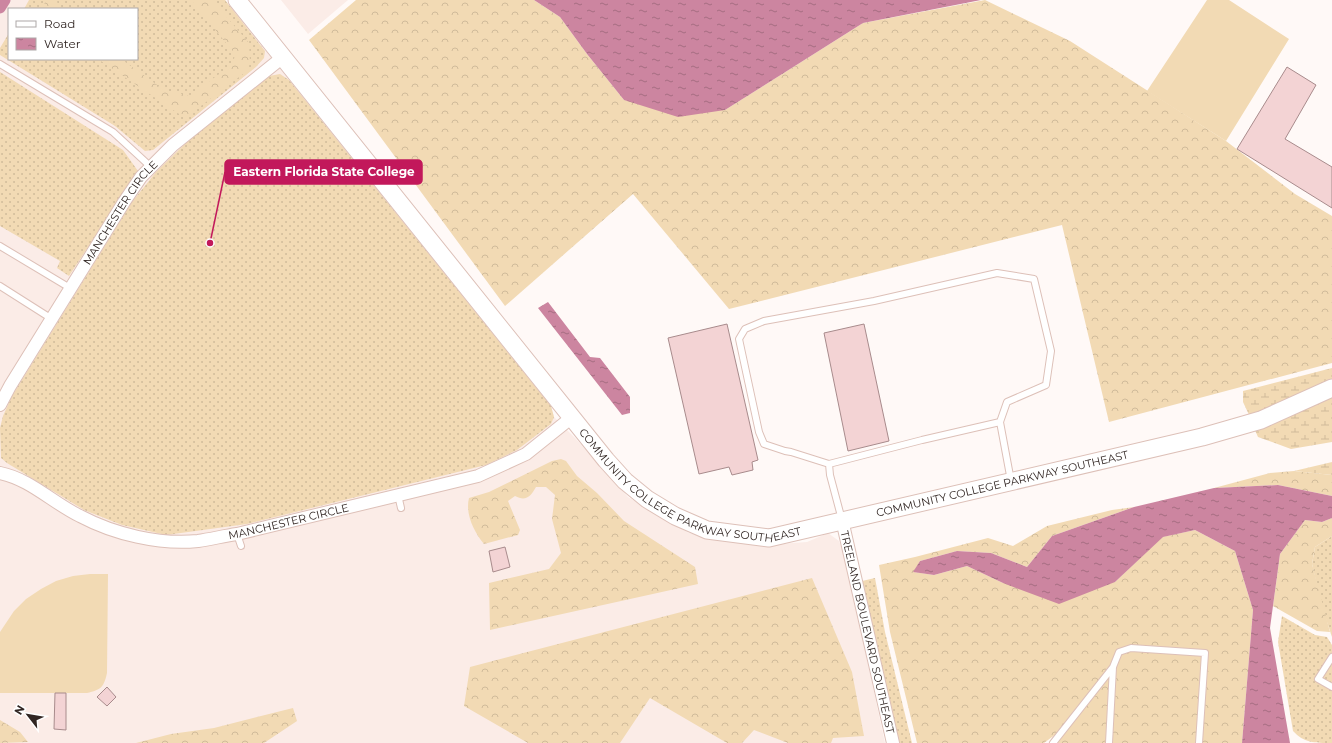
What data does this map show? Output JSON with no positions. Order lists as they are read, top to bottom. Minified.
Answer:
{"streets":{"street":["MANCHESTER CIRCLE","COMMUNITY COLLEGE PARKWAY SOUTHEAST","TREELAND BOULEVARD SOUTHEAST"]},"crossings":[["MANCHESTER CIRCLE","COMMUNITY COLLEGE PARKWAY SOUTHEAST"],["COMMUNITY COLLEGE PARKWAY SOUTHEAST","TREELAND BOULEVARD SOUTHEAST"]],"places":["Eastern Florida State College"],"legend":["Road","Water"],"north":"top left"}
